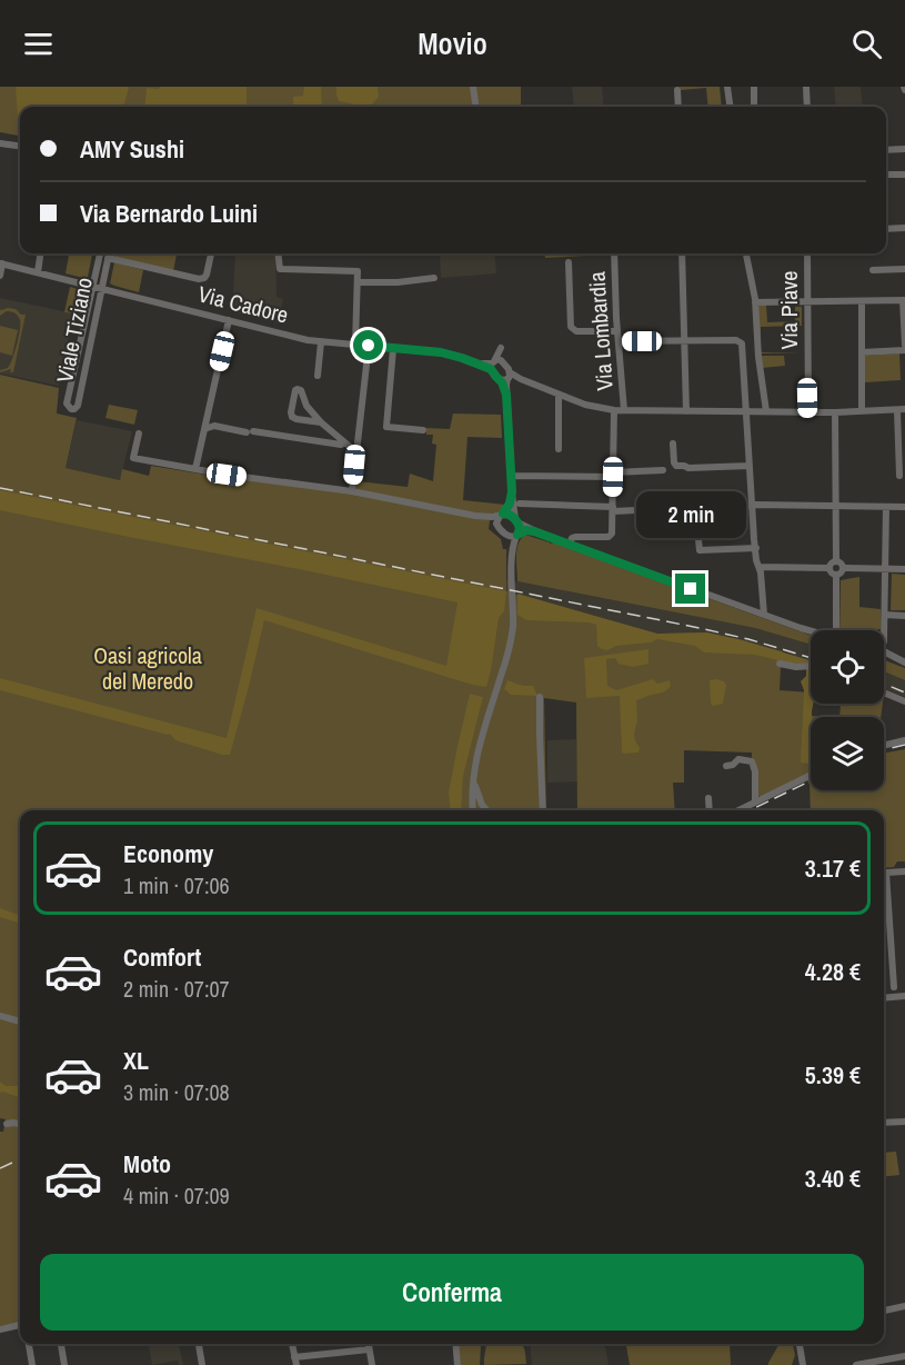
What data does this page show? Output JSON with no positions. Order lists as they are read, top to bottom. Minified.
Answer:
{"streets":{"street":["Via Cadore","Via Piave","Viale Tiziano","Via Lombardia"]},"crossings":[["Via Cadore","Viale Tiziano"]],"parks":["Oasi agricola del Meredo"],"page":{"header":"Movio","banner":["AMY Sushi","Via Bernardo Luini"],"bubble":"2 min","list":[{"name":"Economy","note":"1 min · 07:06","value":"3.17 €"},{"name":"Comfort","note":"2 min · 07:07","value":"4.28 €"},{"name":"XL","note":"3 min · 07:08","value":"5.39 €"},{"name":"Moto","note":"4 min · 07:09","value":"3.40 €"}],"buttons":"Conferma"}}
